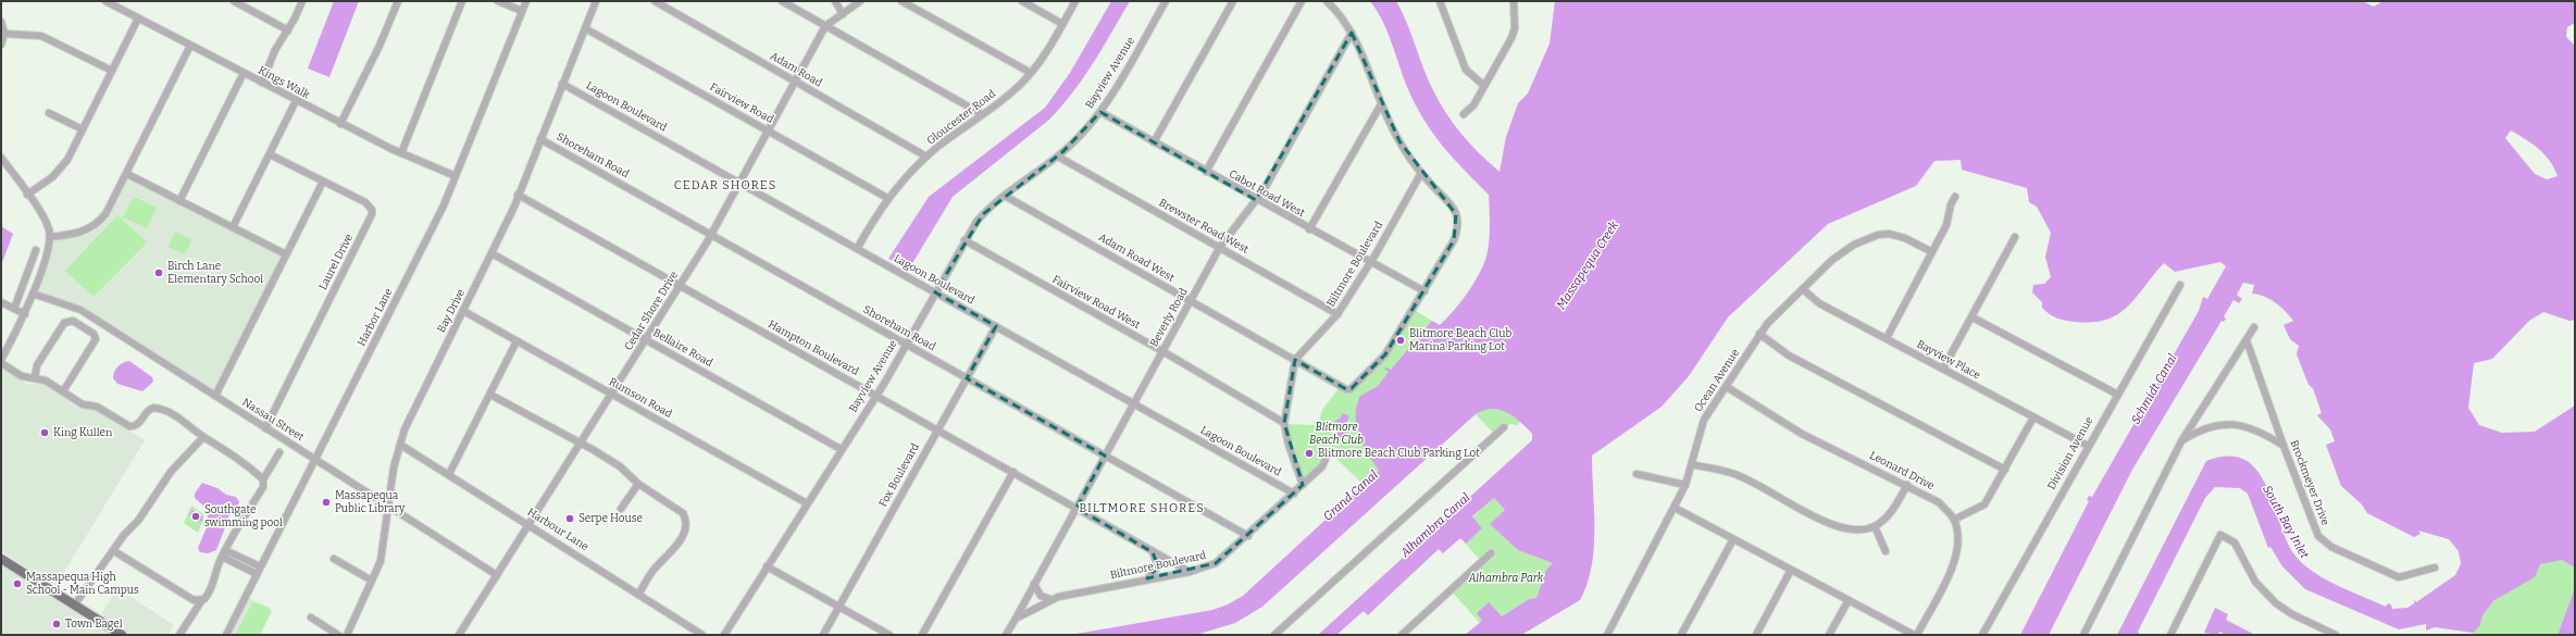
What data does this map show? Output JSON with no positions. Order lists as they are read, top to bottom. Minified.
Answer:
{"streets":{"street":["Adam Road","Bayview Avenue","Kings Walk","Fairview Road","Lagoon Boulevard","Gloucester Road","Shoreham Road","Cabot Road West","Brewster Road West","Adam Road West","Laurel Drive","Biltmore Boulevard","Fairview Road West","Bay Drive","Cedar Shore Drive","Harbor Lane","Beverly Road","Bellaire Road","Hampton Boulevard","Bayview Place","Ocean Avenue","Rumson Road","Nassau Street","Division Avenue","Leonard Drive","Fox Boulevard","Brockmeyer Drive","Harbour Lane"]},"crossings":[["Adam Road","Gloucester Road"],["Adam Road","Cedar Shore Drive"],["Bayview Avenue","Lagoon Boulevard"],["Bayview Avenue","Shoreham Road"],["Bayview Avenue","Cabot Road West"],["Bayview Avenue","Brewster Road West"],["Bayview Avenue","Adam Road West"],["Bayview Avenue","Fairview Road West"],["Bayview Avenue","Bellaire Road"],["Bayview Avenue","Hampton Boulevard"],["Bayview Avenue","Rumson Road"],["Kings Walk","Harbor Lane"],["Fairview Road","Gloucester Road"],["Fairview Road","Bay Drive"],["Fairview Road","Cedar Shore Drive"],["Lagoon Boulevard","Gloucester Road"],["Lagoon Boulevard","Biltmore Boulevard"],["Lagoon Boulevard","Bay Drive"],["Lagoon Boulevard","Cedar Shore Drive"],["Lagoon Boulevard","Beverly Road"],["Lagoon Boulevard","Fox Boulevard"],["Shoreham Road","Biltmore Boulevard"],["Shoreham Road","Bay Drive"],["Shoreham Road","Cedar Shore Drive"],["Shoreham Road","Beverly Road"],["Shoreham Road","Fox Boulevard"],["Cabot Road West","Adam Road West"],["Cabot Road West","Biltmore Boulevard"],["Cabot Road West","Beverly Road"],["Brewster Road West","Biltmore Boulevard"],["Brewster Road West","Beverly Road"],["Adam Road West","Biltmore Boulevard"],["Adam Road West","Beverly Road"],["Laurel Drive","Nassau Street"],["Biltmore Boulevard","Beverly Road"],["Biltmore Boulevard","Hampton Boulevard"],["Fairview Road West","Beverly Road"],["Bay Drive","Bellaire Road"],["Bay Drive","Hampton Boulevard"],["Bay Drive","Rumson Road"],["Bay Drive","Nassau Street"],["Bay Drive","Harbour Lane"],["Cedar Shore Drive","Bellaire Road"],["Cedar Shore Drive","Hampton Boulevard"],["Cedar Shore Drive","Rumson Road"],["Cedar Shore Drive","Nassau Street"],["Cedar Shore Drive","Harbour Lane"],["Harbor Lane","Nassau Street"],["Beverly Road","Hampton Boulevard"],["Hampton Boulevard","Fox Boulevard"],["Bayview Place","Ocean Avenue"],["Bayview Place","Division Avenue"],["Ocean Avenue","Leonard Drive"]],"districts":["CEDAR SHORES","BILTMORE SHORES"],"water":["Massapequa Creek","Schmidt Canal","Grand Canal","South Bay Inlet","Alhambra Canal"],"parks":["Blitmore Beach Club","Alhambra Park"],"places":["Birch Lane Elementary School","Blitmore Beach Club Marina Parking Lot","King Kullen","Blitmore Beach Club Parking Lot","Massapequa Public Library","Southgate swimming pool","Serpe House","Massapequa High School - Main Campus","Town Bagel"]}
